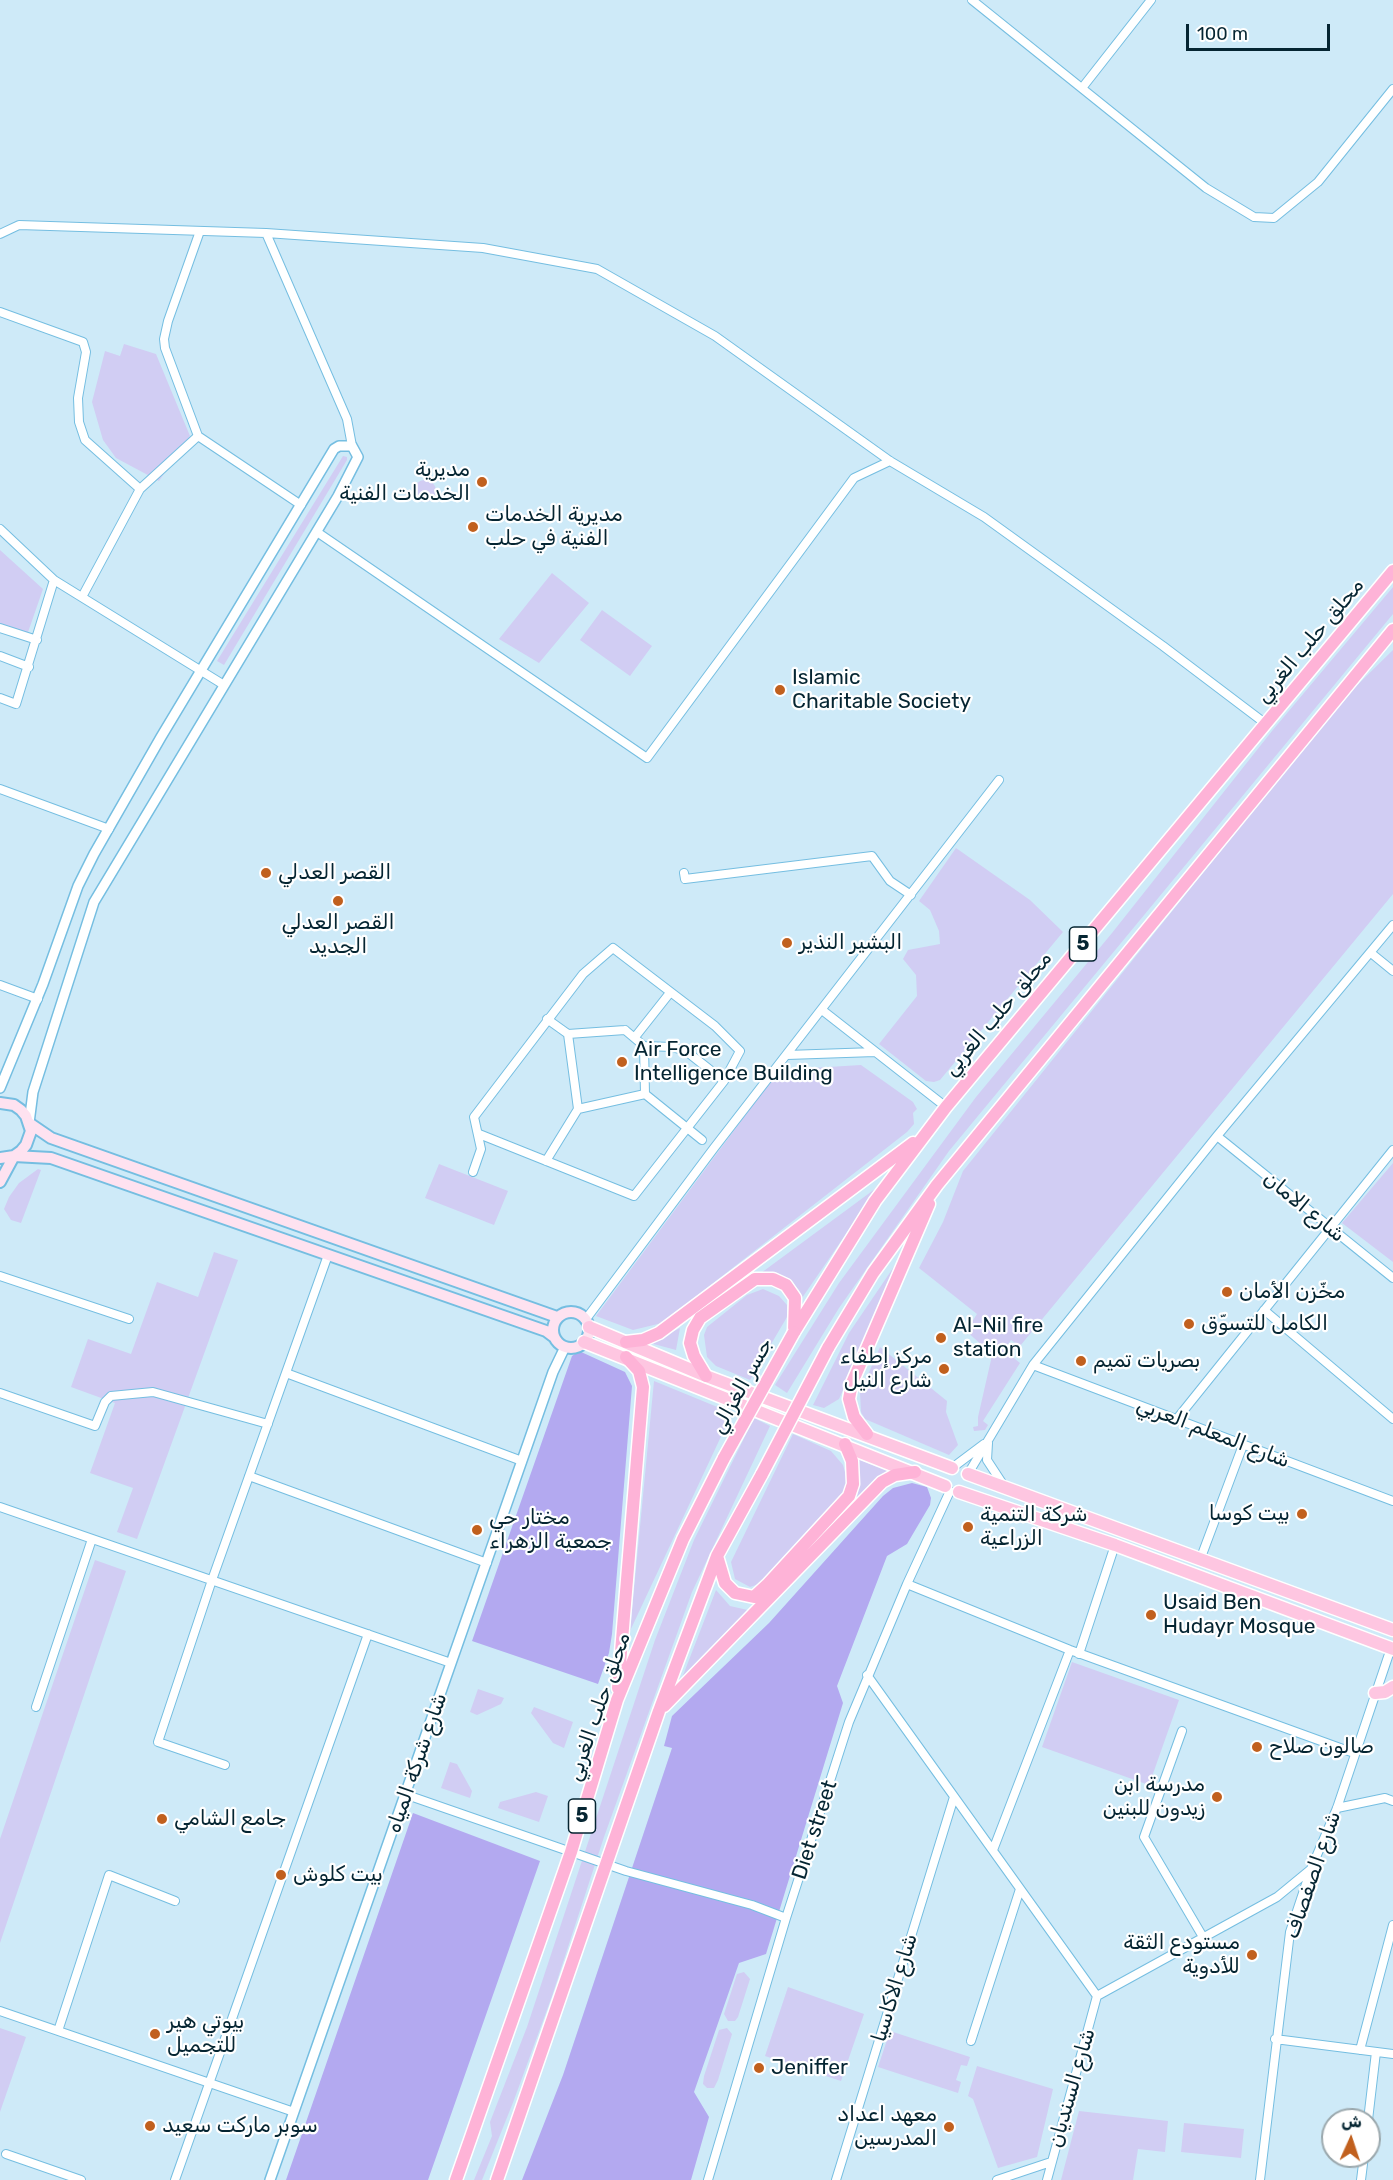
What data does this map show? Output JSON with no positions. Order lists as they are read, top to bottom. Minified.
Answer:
{"streets":{"highway":["محلق حلب الغربي","5","جسر الغزالي"],"street":["شارع الامان","شارع المعلم العربي","شارع شركة المياه","Diet street","شارع الصفصاف","شارع الاكاسيا","شارع السنديان"]},"crossings":[["محلق حلب الغربي","جسر الغزالي"]],"places":["مديرية الخدمات الفنية","مديرية الخدمات الفنية في حلب","Islamic Charitable Society","القصر العدلي","القصر العدلي الجديد","البشير النذير","Air Force Intelligence Building","مخّزن الأمان","الكامل للتسوّق","Al-Nil fire station","بصريات تميم","مركز إطفاء شارع النيل","بيت كوسا","شركة التنمية الزراعية","مختار حي جمعية الزهراء","Usaid Ben Hudayr Mosque","صالون صلاح","مدرسة ابن زيدون للبنين","جامع الشامي","بيت كلوش","مستودع الثقة للأدوية","بيوتي هير للتجميل","Jeniffer","سوبر ماركت سعيد","معهد اعداد المدرسين"],"scale_bar":"100 m","north":"top"}
